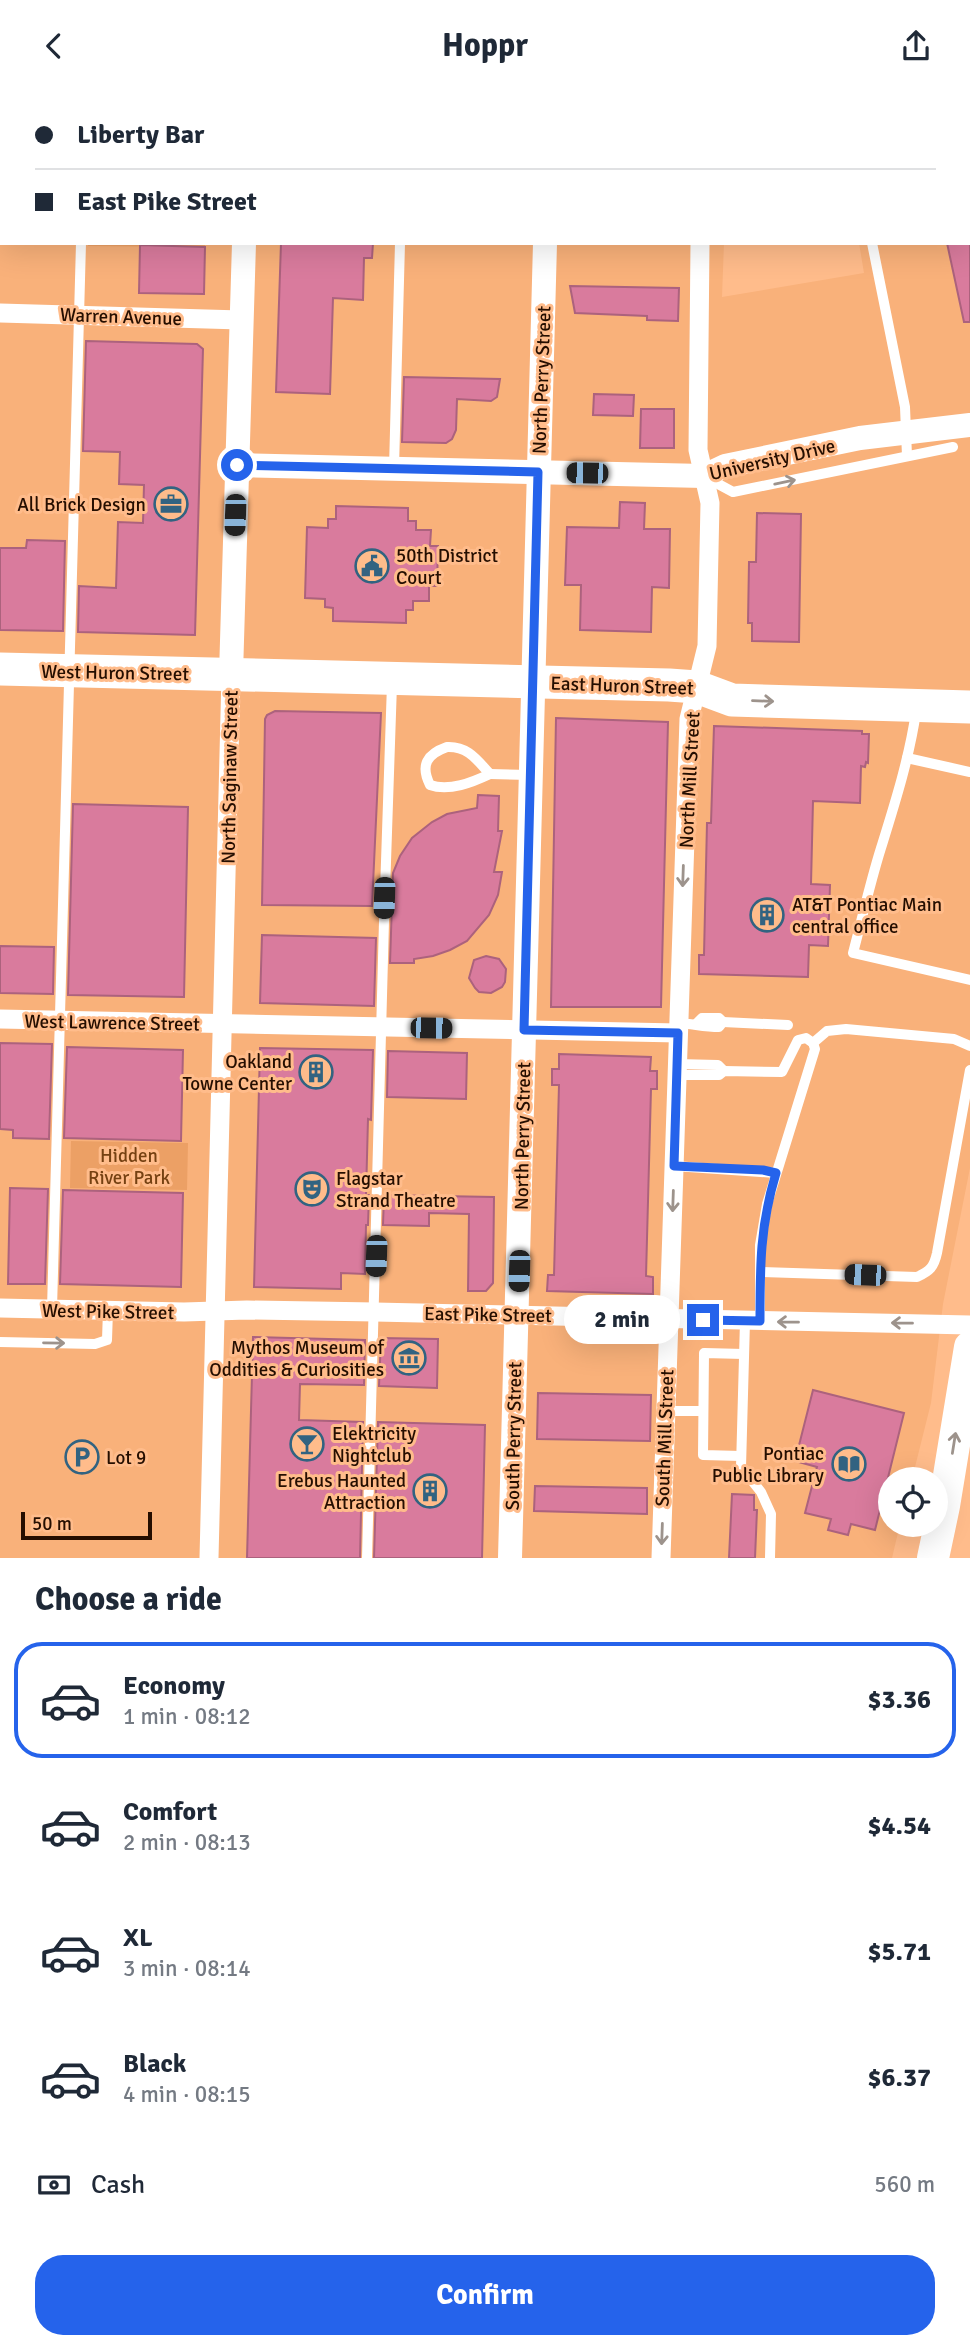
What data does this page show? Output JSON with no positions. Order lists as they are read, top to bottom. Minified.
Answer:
{"streets":{"highway":["West Huron Street","East Huron Street"],"street":["Warren Avenue","North Perry Street","University Drive","North Saginaw Street","North Mill Street","West Lawrence Street","West Pike Street","East Pike Street","South Perry Street","South Mill Street"]},"crossings":[["Warren Avenue","North Saginaw Street"],["North Perry Street","University Drive"],["North Perry Street","East Huron Street"],["North Perry Street","West Lawrence Street"],["North Perry Street","East Pike Street"],["North Perry Street","South Perry Street"],["University Drive","North Saginaw Street"],["University Drive","North Mill Street"],["West Huron Street","East Huron Street"],["West Huron Street","North Saginaw Street"],["East Huron Street","North Saginaw Street"],["East Huron Street","North Mill Street"],["North Saginaw Street","West Lawrence Street"],["North Saginaw Street","West Pike Street"],["North Saginaw Street","East Pike Street"],["North Mill Street","West Lawrence Street"],["North Mill Street","East Pike Street"],["North Mill Street","South Mill Street"],["West Pike Street","East Pike Street"],["East Pike Street","South Perry Street"],["East Pike Street","South Mill Street"]],"one_way":["North Mill Street","South Mill Street"],"parks":["Hidden River Park"],"places":{"office":["All Brick Design"],"public building":["50th District Court"],"building":["AT&T Pontiac Main central office","Oakland Towne Center","Erebus Haunted Attraction"],"theatre":["Flagstar Strand Theatre"],"museum":["Mythos Museum of Oddities & Curiosities"],"bar":["Elektricity Nightclub"],"parking":["Lot 9"],"library":["Pontiac Public Library"]},"scale_bar":"50 m","page":{"header":"Hoppr","banner":["Liberty Bar","East Pike Street"],"bubble":"2 min","scale":"50 m","heading":"Choose a ride","list":[{"name":"Economy","note":"1 min · 08:12","value":"$3.36"},{"name":"Comfort","note":"2 min · 08:13","value":"$4.54"},{"name":"XL","note":"3 min · 08:14","value":"$5.71"},{"name":"Black","note":"4 min · 08:15","value":"$6.37"}],"pay":["Cash","560 m"],"buttons":"Confirm"}}
